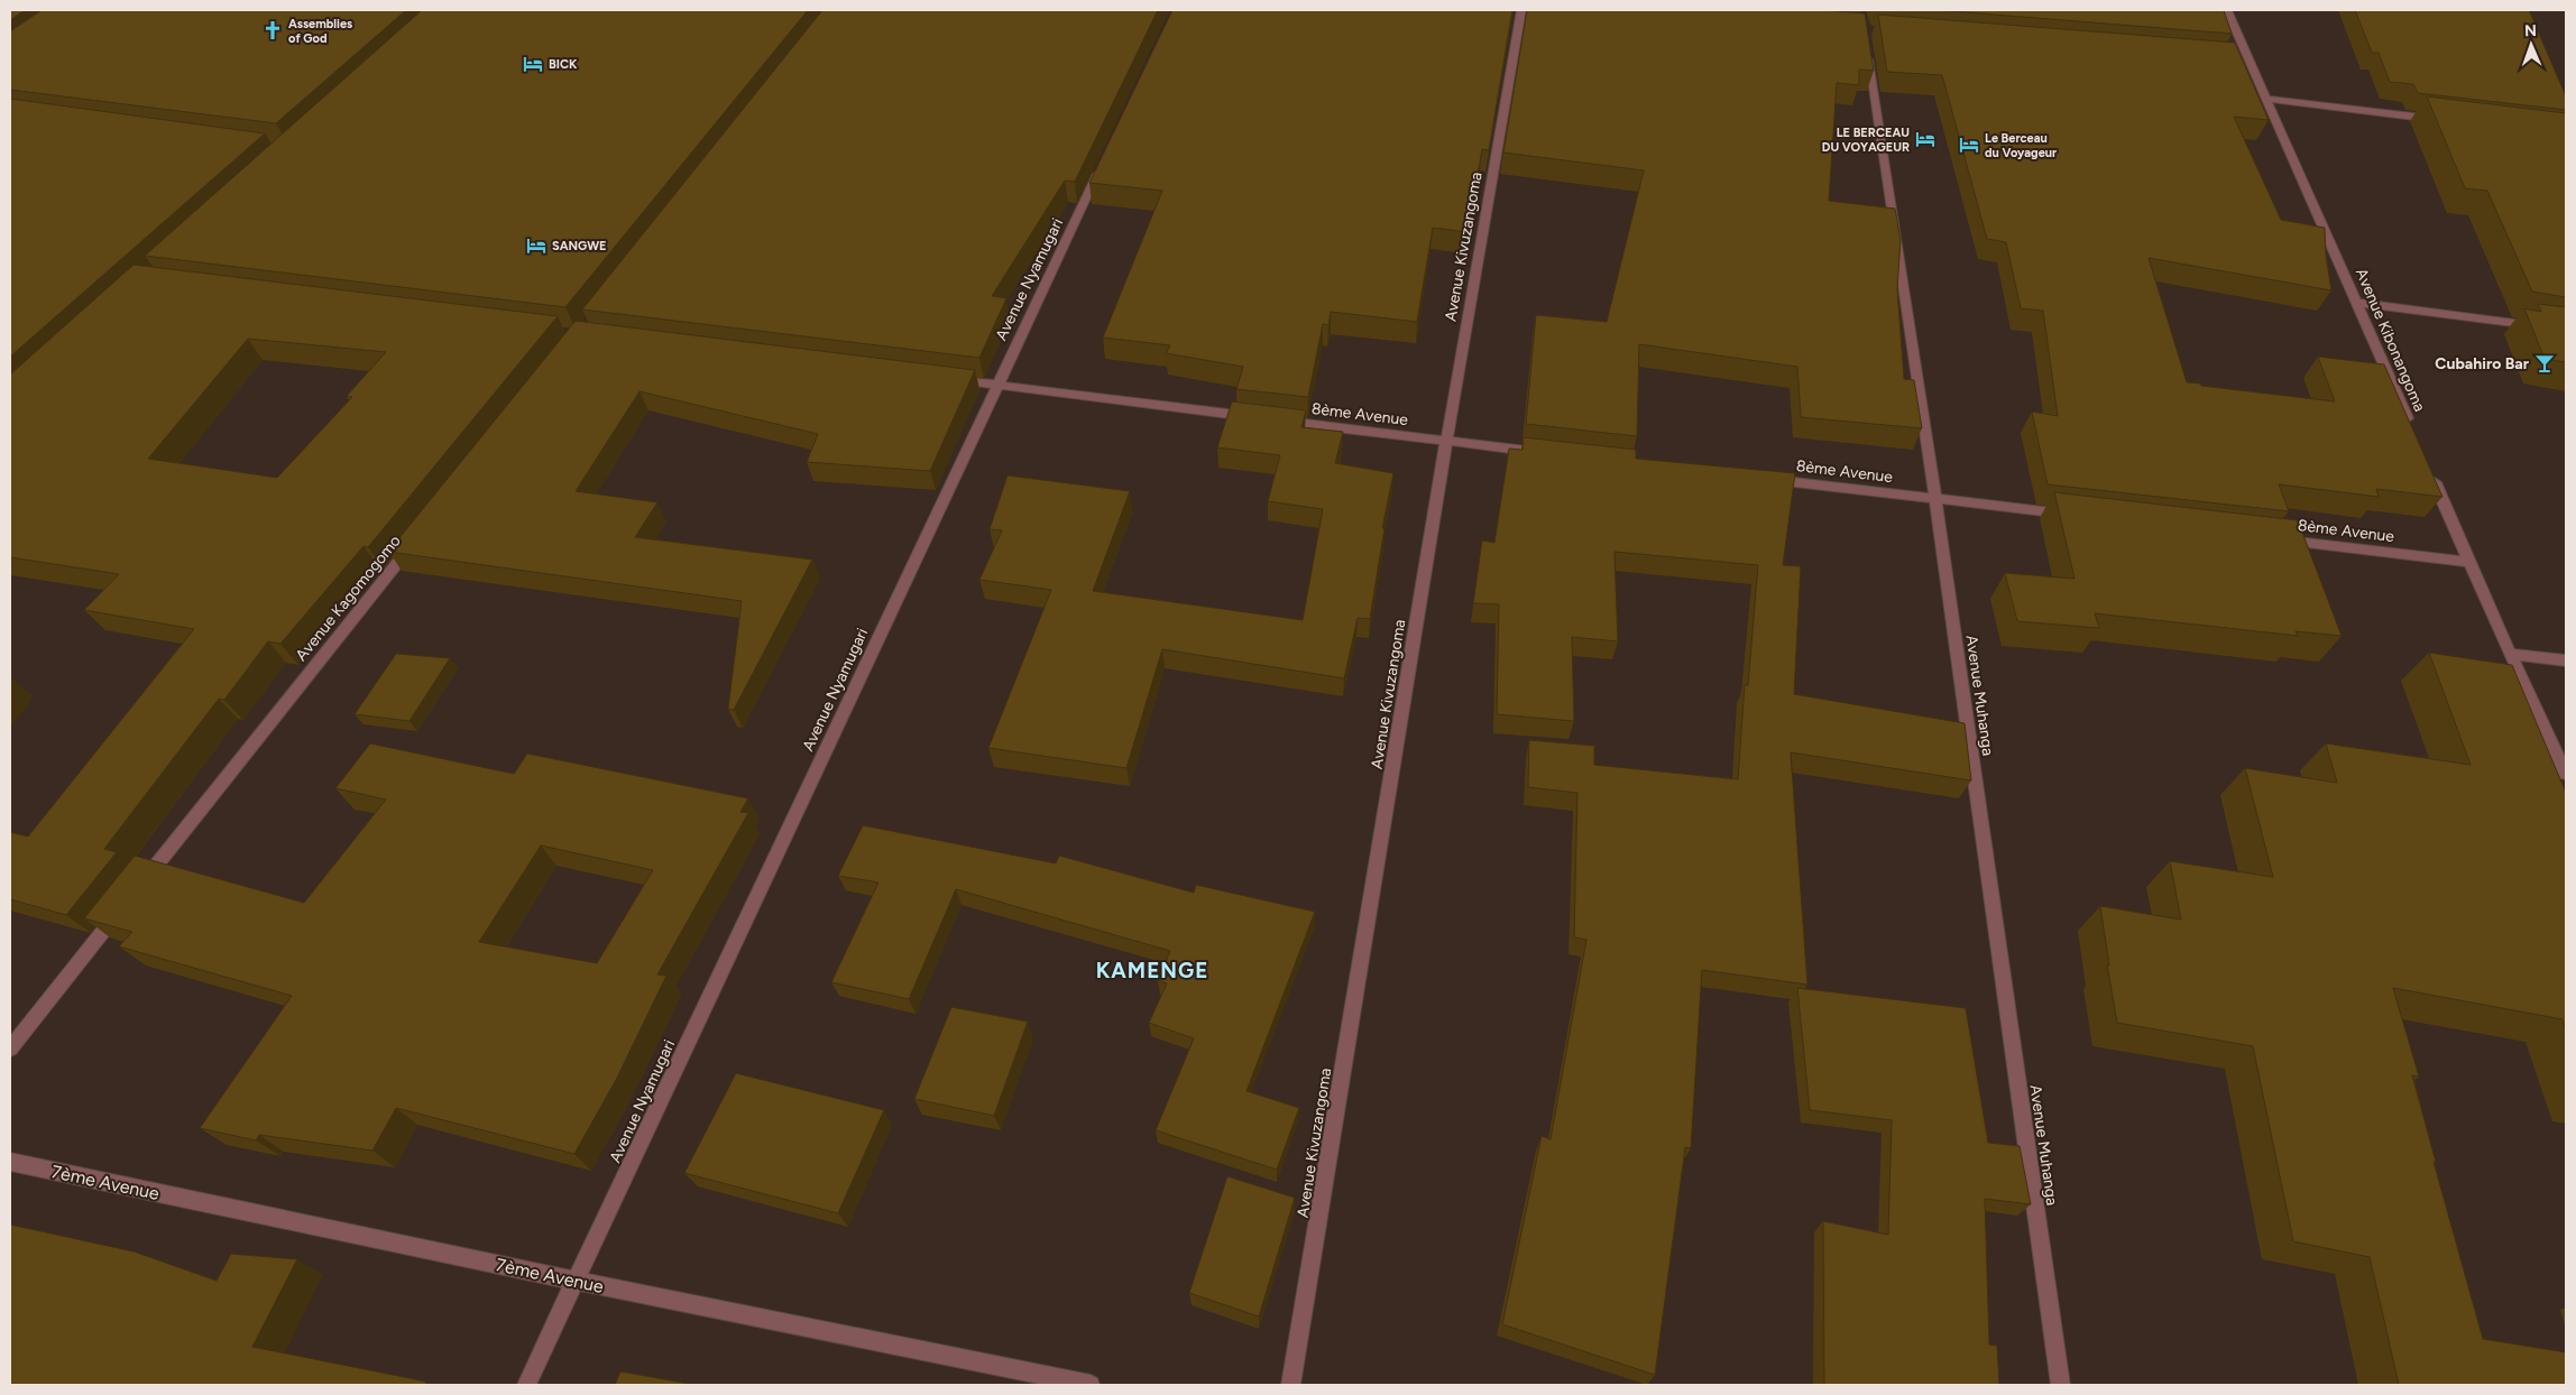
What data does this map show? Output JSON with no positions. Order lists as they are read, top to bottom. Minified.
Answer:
{"streets":{"street":["Avenue Kivuzangoma","Avenue Nyamugari","Avenue Kibonangoma","8ème Avenue","Avenue Kagomogomo","Avenue Muhanga","7ème Avenue"]},"crossings":[["Avenue Kivuzangoma","8ème Avenue"],["Avenue Nyamugari","8ème Avenue"],["Avenue Nyamugari","7ème Avenue"],["8ème Avenue","Avenue Muhanga"]],"districts":["KAMENGE"],"places":{"church":["Assemblies of God"],"hotel":["BICK","LE BERCEAU DU VOYAGEUR","Le Berceau du Voyageur","SANGWE"],"bar":["Cubahiro Bar"]},"north":"top"}
